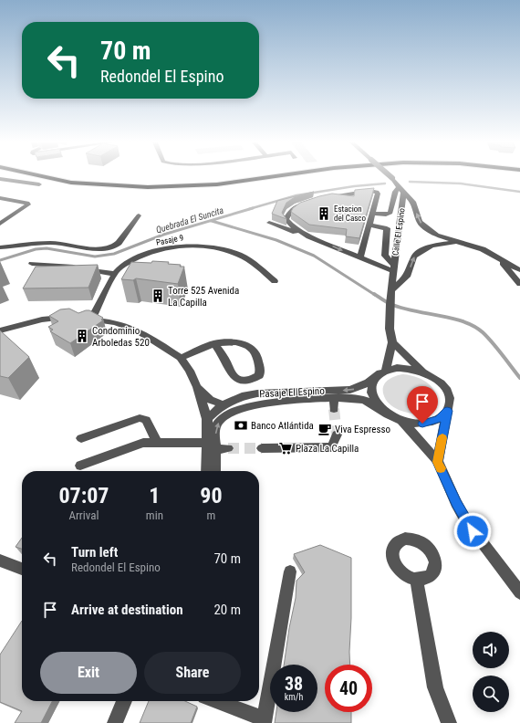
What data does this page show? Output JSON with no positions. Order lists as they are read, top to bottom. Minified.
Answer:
{"streets":{"street":["Calle El Espino","Pasaje 9","Pasaje El Espino"]},"crossings":[["Calle El Espino","Pasaje El Espino"]],"water":["Quebrada El Suncita"],"places":{"building":["Estacion del Casco","Torre 525 Avenida La Capilla","Condominio Arboledas 520"],"bank":["Banco Atlántida"],"cafe":["Viva Espresso"],"supermarket":["Plaza La Capilla"]},"page":{"turn":["70 m","Redondel El Espino"],"eta":["07:07","Arrival","1","min","90","m"],"list":[{"name":"Turn left","note":"Redondel El Espino","value":"70 m"},{"name":"Arrive at destination","value":"20 m"}],"buttons":["Exit","Share"],"speed":"38 km/h","limit":"40"}}
